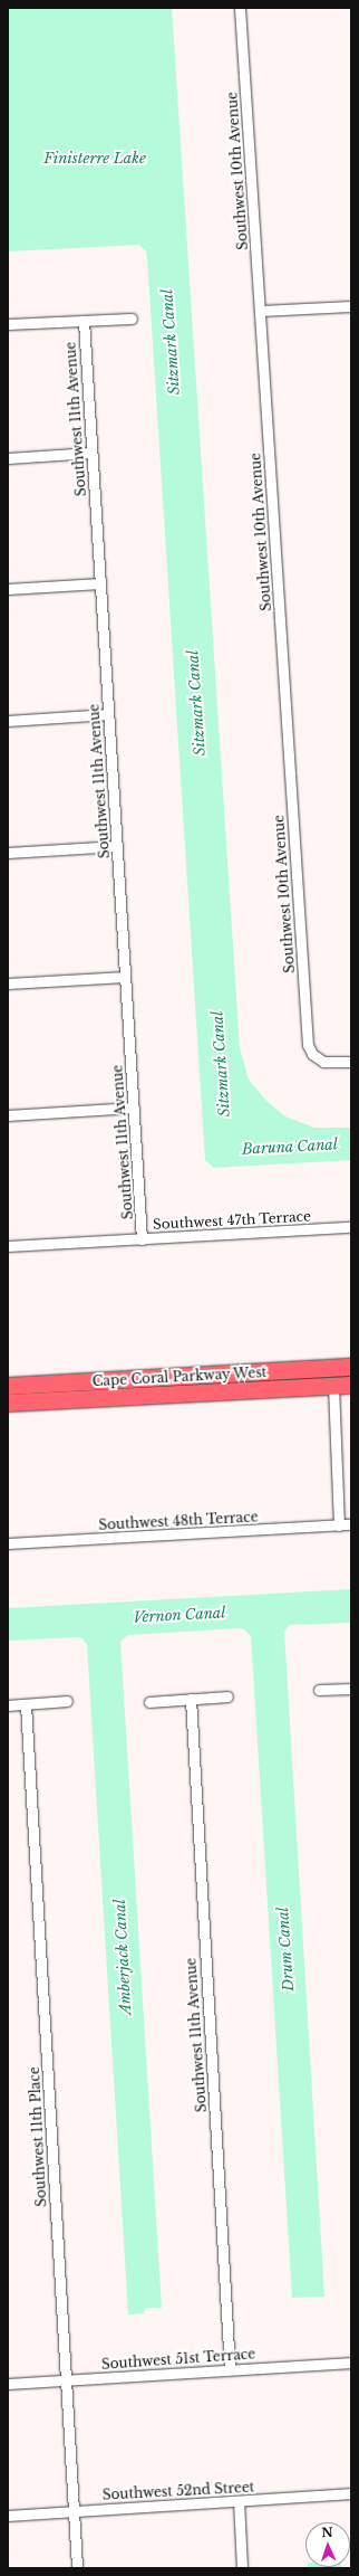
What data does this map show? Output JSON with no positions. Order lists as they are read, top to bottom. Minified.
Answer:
{"streets":{"main road":["Cape Coral Parkway West"],"street":["Southwest 10th Avenue","Southwest 11th Avenue","Southwest 47th Terrace","Southwest 48th Terrace","Southwest 11th Place","Southwest 51st Terrace","Southwest 52nd Street"]},"crossings":[["Southwest 11th Avenue","Southwest 47th Terrace"],["Southwest 11th Avenue","Southwest 51st Terrace"],["Southwest 11th Place","Southwest 51st Terrace"],["Southwest 11th Place","Southwest 52nd Street"]],"water":["Finisterre Lake","Sitzmark Canal","Baruna Canal","Vernon Canal","Drum Canal","Amberjack Canal"],"north":"top"}
